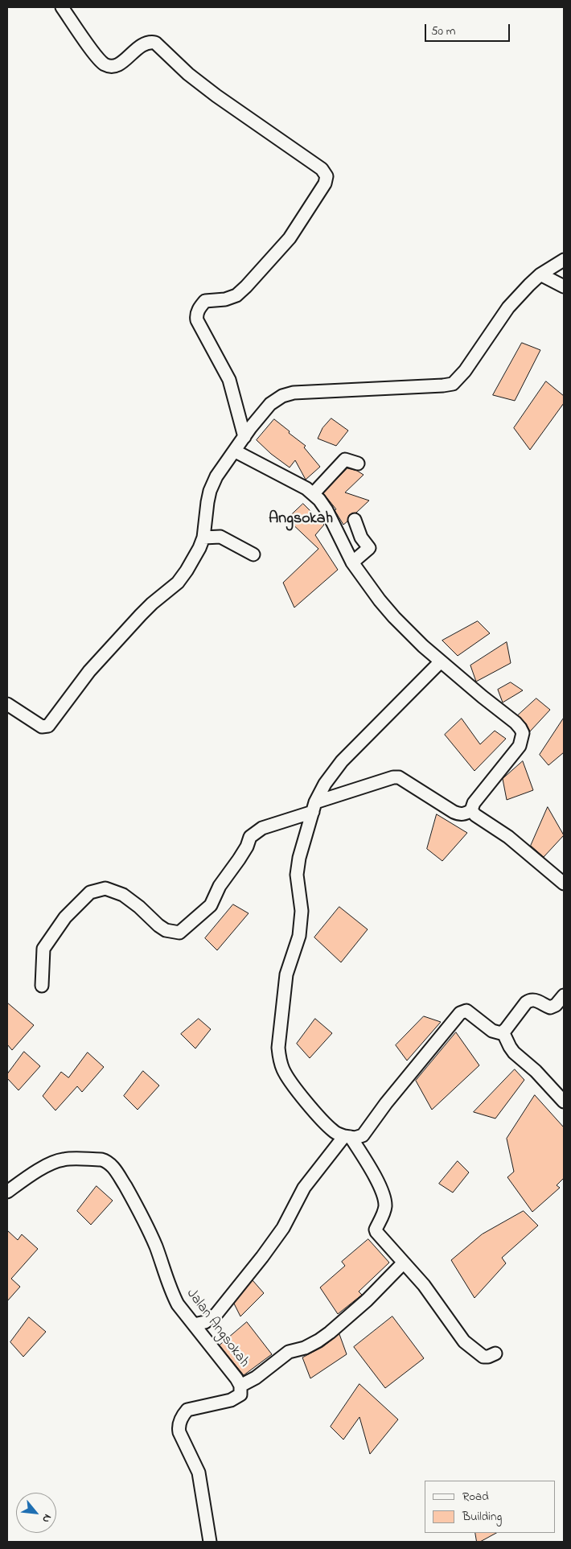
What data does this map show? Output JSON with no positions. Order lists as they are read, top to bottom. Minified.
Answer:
{"streets":{"street":["Jalan Angsokah"]},"districts":["Angsokah"],"legend":["Road","Building"],"scale_bar":"50 m","north":"bottom right"}
